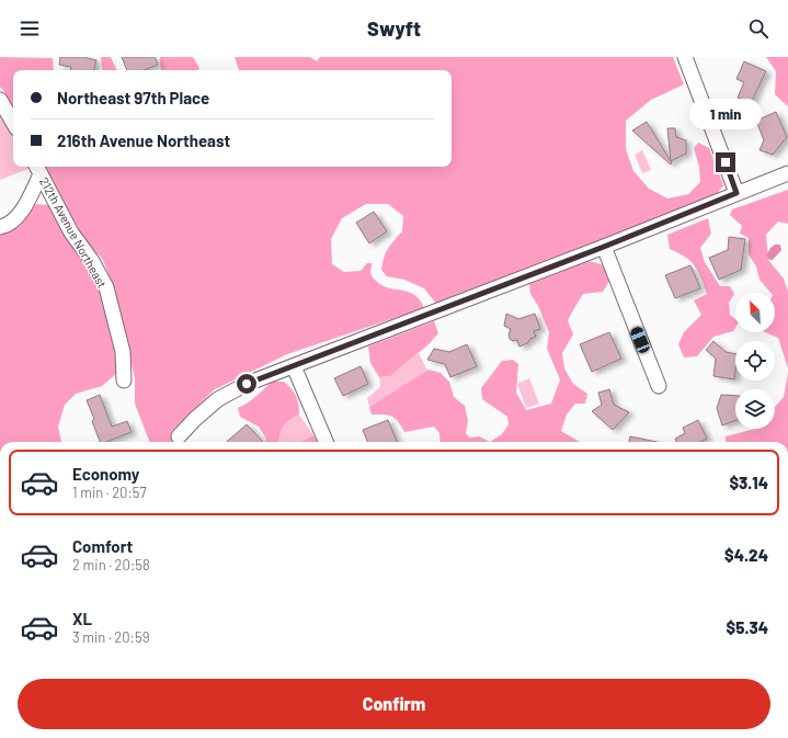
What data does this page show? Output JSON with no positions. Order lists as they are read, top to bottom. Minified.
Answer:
{"streets":{"street":["212th Avenue Northeast"]},"north":"top left","page":{"header":"Swyft","banner":["Northeast 97th Place","216th Avenue Northeast"],"bubble":"1 min","list":[{"name":"Economy","note":"1 min · 20:57","value":"$3.14"},{"name":"Comfort","note":"2 min · 20:58","value":"$4.24"},{"name":"XL","note":"3 min · 20:59","value":"$5.34"}],"buttons":"Confirm"}}
